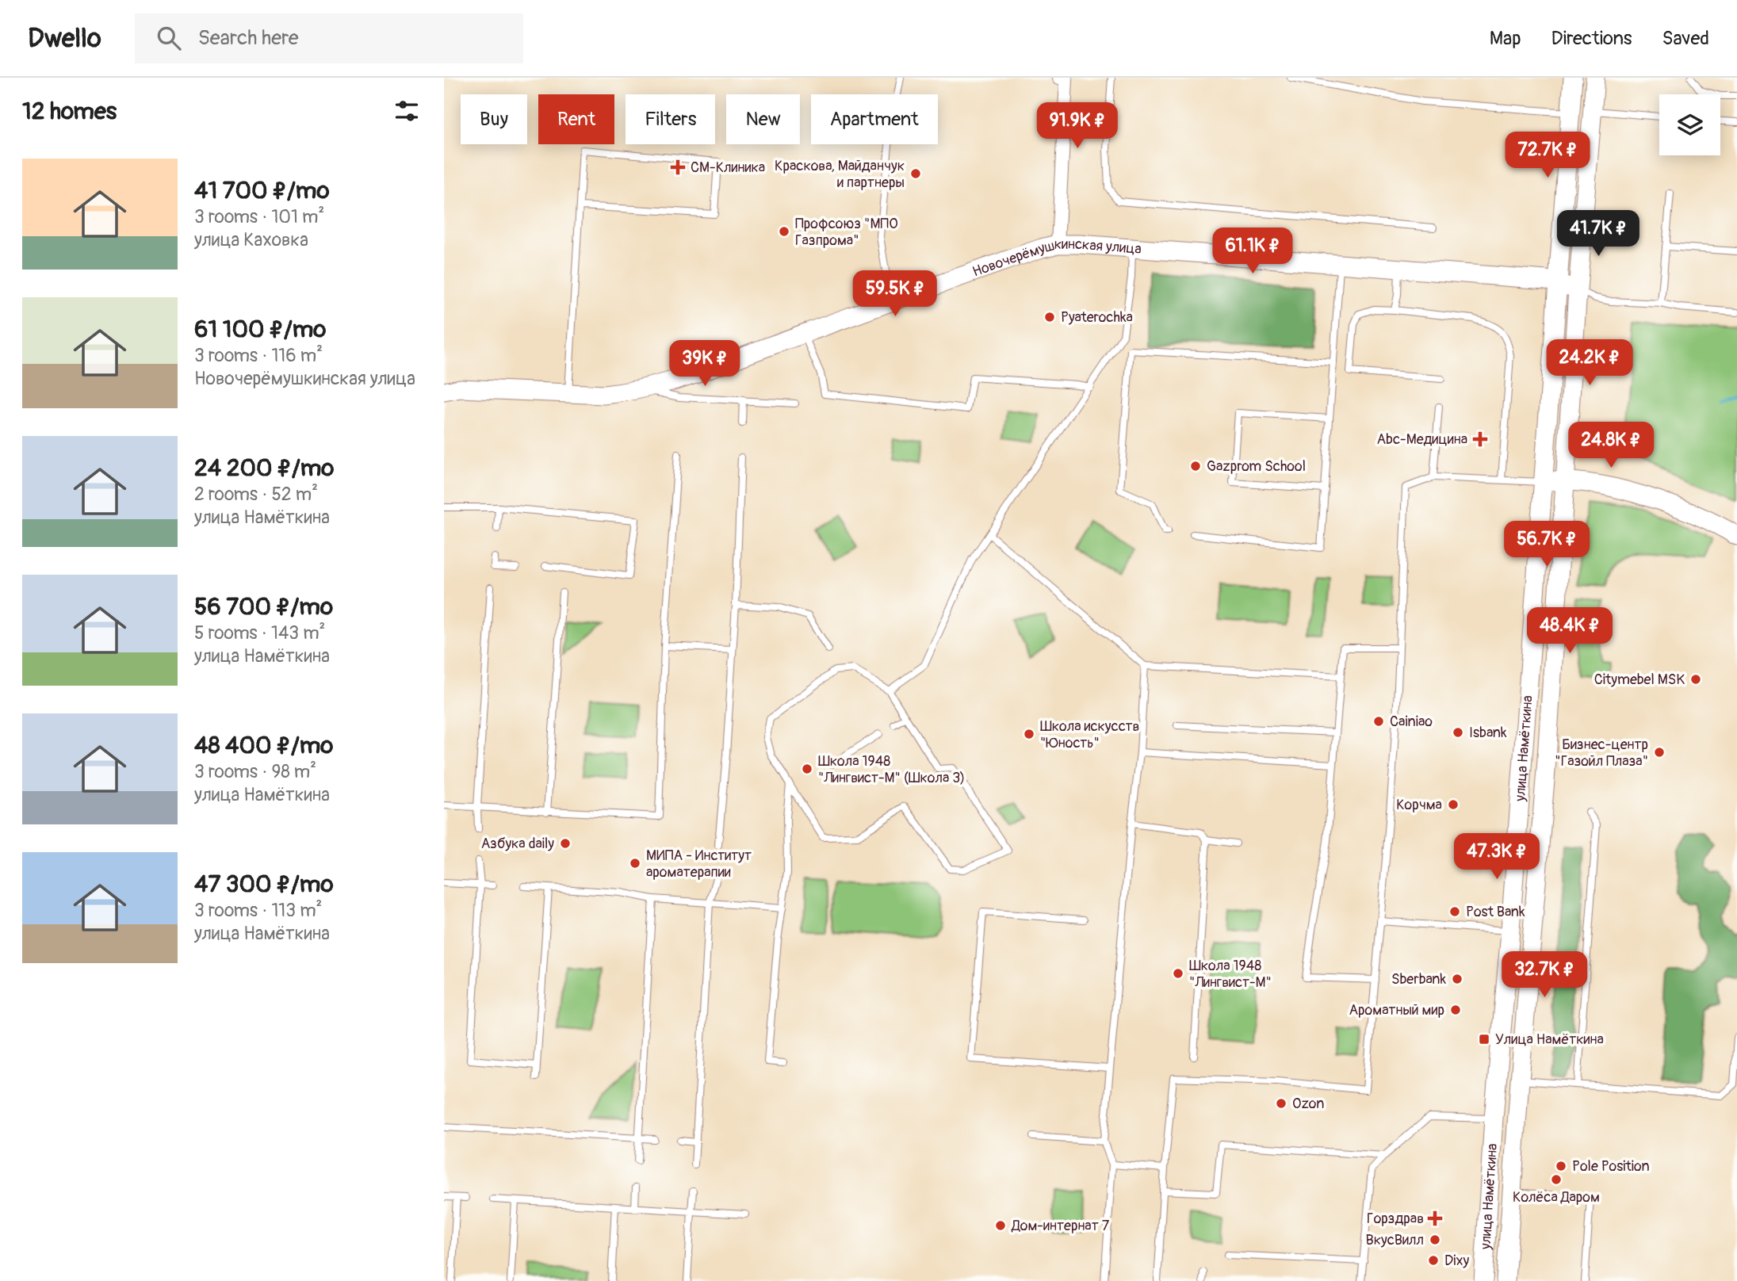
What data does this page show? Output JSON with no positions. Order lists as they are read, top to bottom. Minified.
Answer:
{"streets":{"main road":["Новочерёмушкинская улица","улица Намёткина"]},"crossings":[["Новочерёмушкинская улица","улица Намёткина"]],"places":{"health":["СМ-Клиника","Abc-Медицина","Горздрав"],"other":["Краскова, Майданчук и партнеры","Профсоюз \"МПО Газпрома\"","Pyaterochka","Gazprom School","Citymebel MSK","Cainiao","Isbank","Школа искусств \"Юность\"","Бизнес-центр \"Газойл Плаза\"","Школа 1948 \"Лингвист-М\" (Школа 3)","Корчма","Азбука daily","МИПА - Институт ароматерапии","Post Bank","Школа 1948 \"Лингвист-М\"","Sberbank","Ароматный мир","Ozon","Pole Position","Колёса Даром","Дом-интернат 7","ВкусВилл","Dixy"],"transit":["Улица Намёткина"]},"page":{"header":"Dwello","search":"Search here","nav":["Map","Directions","Saved"],"heading":"12 homes","chip":["Buy","Rent","Filters","New","Apartment"],"price":["91.9K ₽","72.7K ₽","41.7K ₽","61.1K ₽","59.5K ₽","24.2K ₽","39K ₽","24.8K ₽","56.7K ₽","48.4K ₽","47.3K ₽","32.7K ₽"],"list":[{"name":"41 700 ₽/mo","note":"3 rooms · 101 m² · улица Каховка"},{"name":"61 100 ₽/mo","note":"3 rooms · 116 m² · Новочерёмушкинская улица"},{"name":"24 200 ₽/mo","note":"2 rooms · 52 m² · улица Намёткина"},{"name":"56 700 ₽/mo","note":"5 rooms · 143 m² · улица Намёткина"},{"name":"48 400 ₽/mo","note":"3 rooms · 98 m² · улица Намёткина"},{"name":"47 300 ₽/mo","note":"3 rooms · 113 m² · улица Намёткина"}]}}
